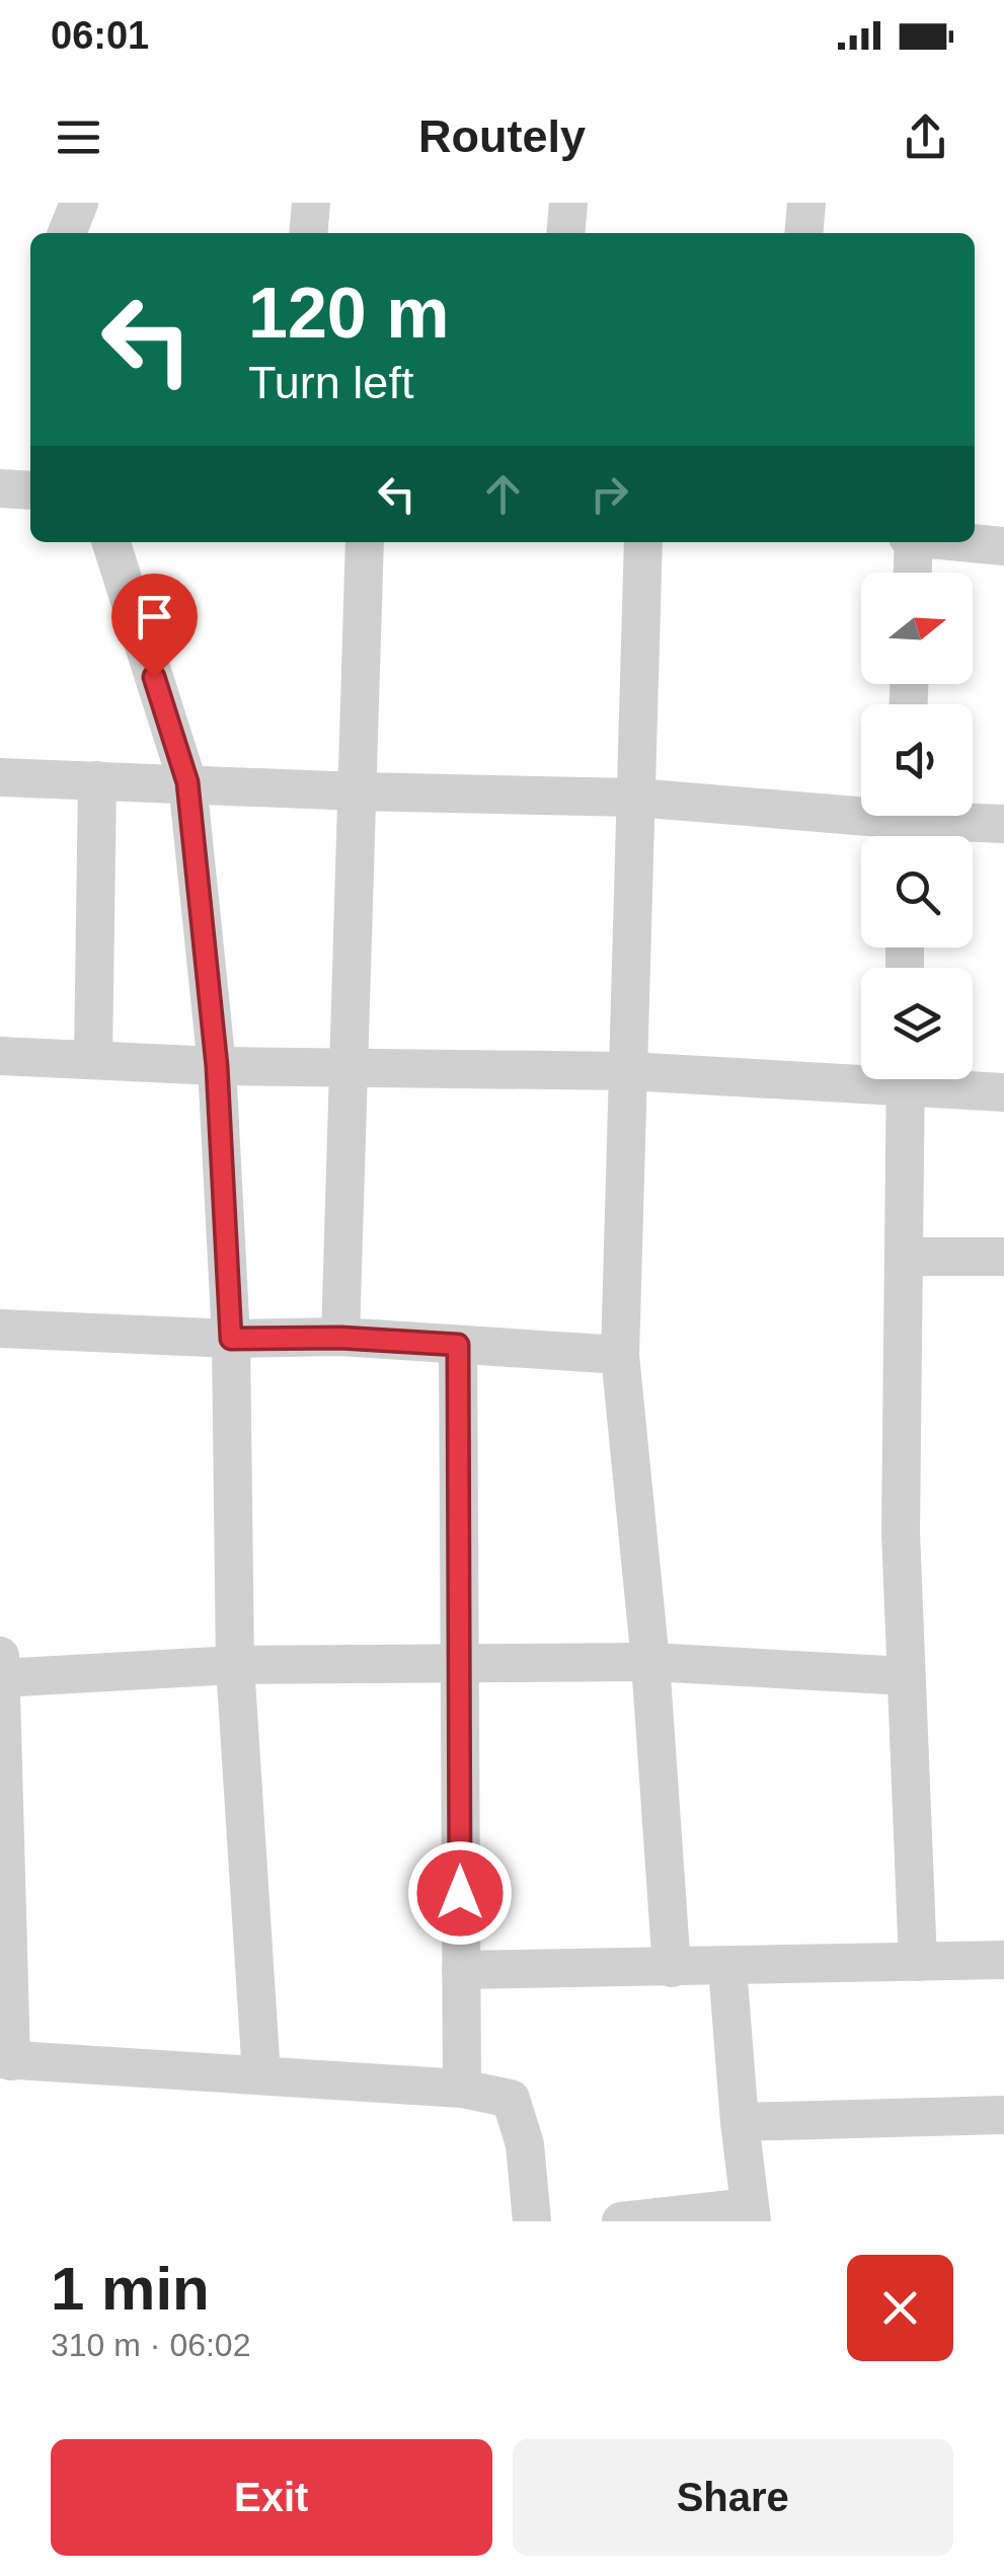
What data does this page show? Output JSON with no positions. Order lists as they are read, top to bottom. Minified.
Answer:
{"north":"right","page":{"status":"06:01","header":"Routely","turn":["120 m","Turn left"],"heading":["1 min","310 m · 06:02"],"buttons":["Exit","Share"]}}
